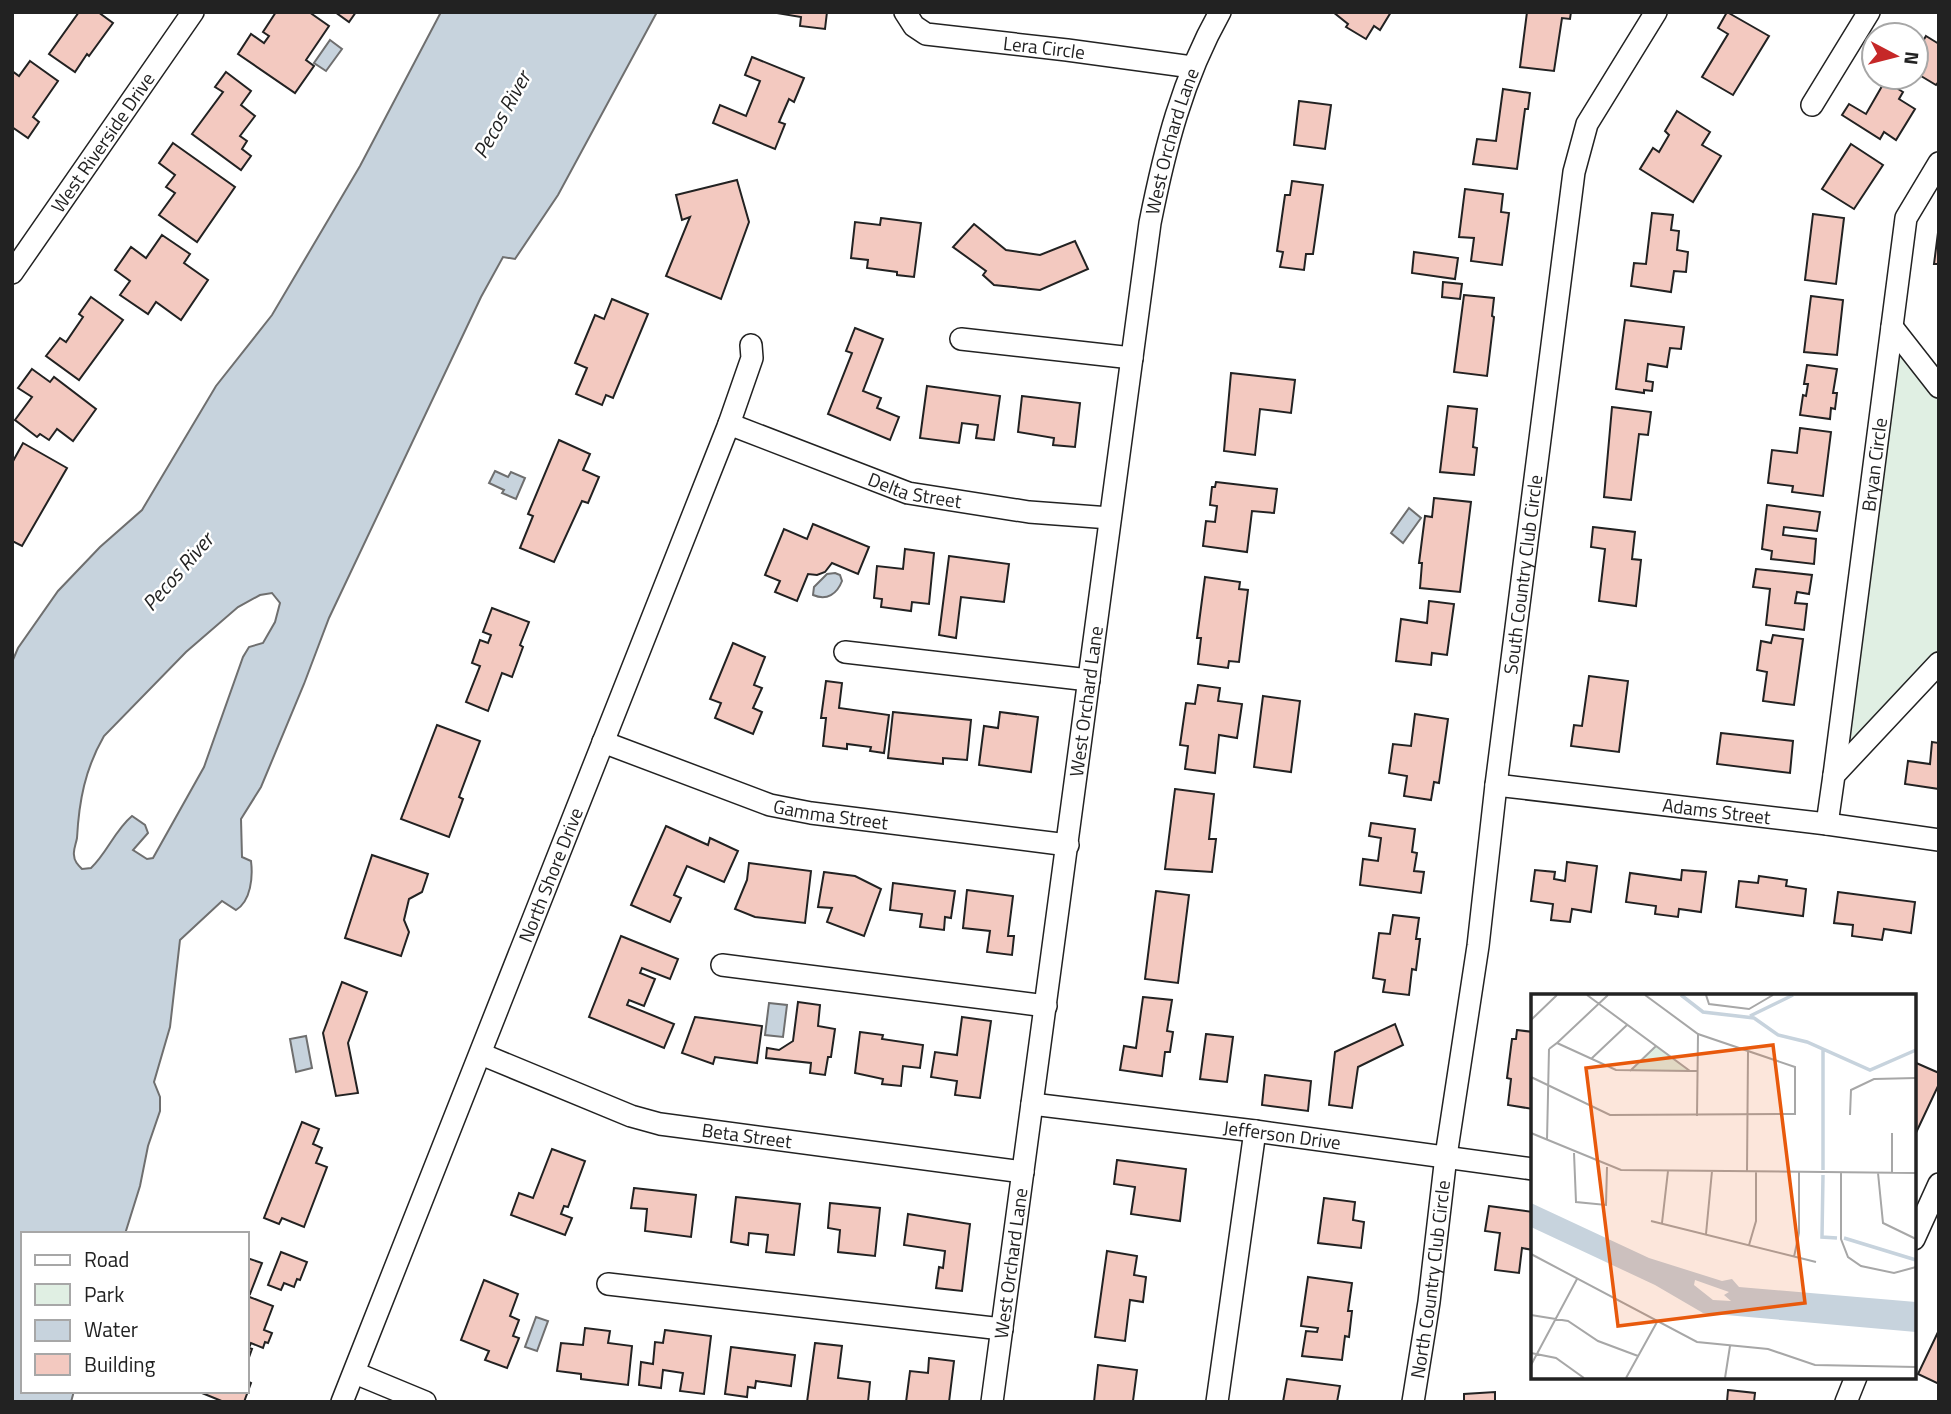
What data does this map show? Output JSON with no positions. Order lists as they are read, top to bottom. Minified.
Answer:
{"streets":{"street":["Lera Circle","West Riverside Drive","West Orchard Lane","Bryan Circle","Delta Street","South Country Club Circle","Adams Street","Gamma Street","North Shore Drive","Jefferson Drive","Beta Street","North Country Club Circle"]},"crossings":[["Lera Circle","West Orchard Lane"],["West Orchard Lane","Delta Street"],["West Orchard Lane","Gamma Street"],["West Orchard Lane","Jefferson Drive"],["West Orchard Lane","Beta Street"],["Bryan Circle","Adams Street"],["Delta Street","North Shore Drive"],["South Country Club Circle","Adams Street"],["South Country Club Circle","Jefferson Drive"],["South Country Club Circle","North Country Club Circle"],["Gamma Street","North Shore Drive"],["North Shore Drive","Beta Street"],["Jefferson Drive","North Country Club Circle"]],"water":["Pecos River"],"legend":["Road","Park","Water","Building"],"north":"right"}
